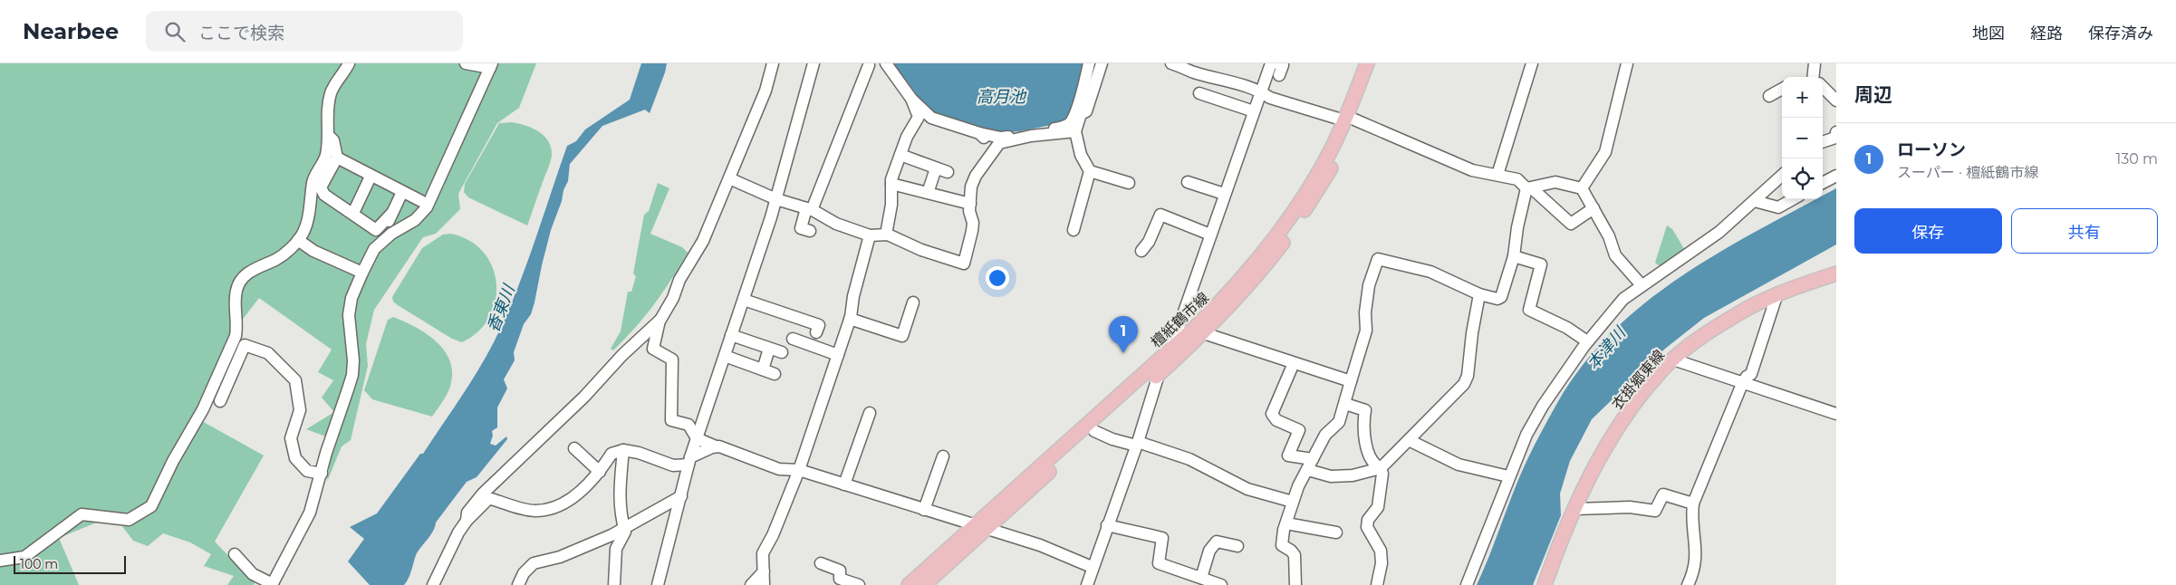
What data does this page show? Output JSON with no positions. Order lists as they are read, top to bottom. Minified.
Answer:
{"streets":{"main road":["檀紙鶴市線","衣掛郷東線"]},"water":["高月池","香東川","本津川"],"scale_bar":"100 m","page":{"header":"Nearbee","search":"ここで検索","nav":["地図","経路","保存済み"],"heading":"周辺","map_buttons":["+","−"],"list":[{"mark":"1","name":"ローソン","note":"スーパー · 檀紙鶴市線","value":"130 m"}],"buttons":["保存","共有"],"pins":"1","scale":"100 m"}}
